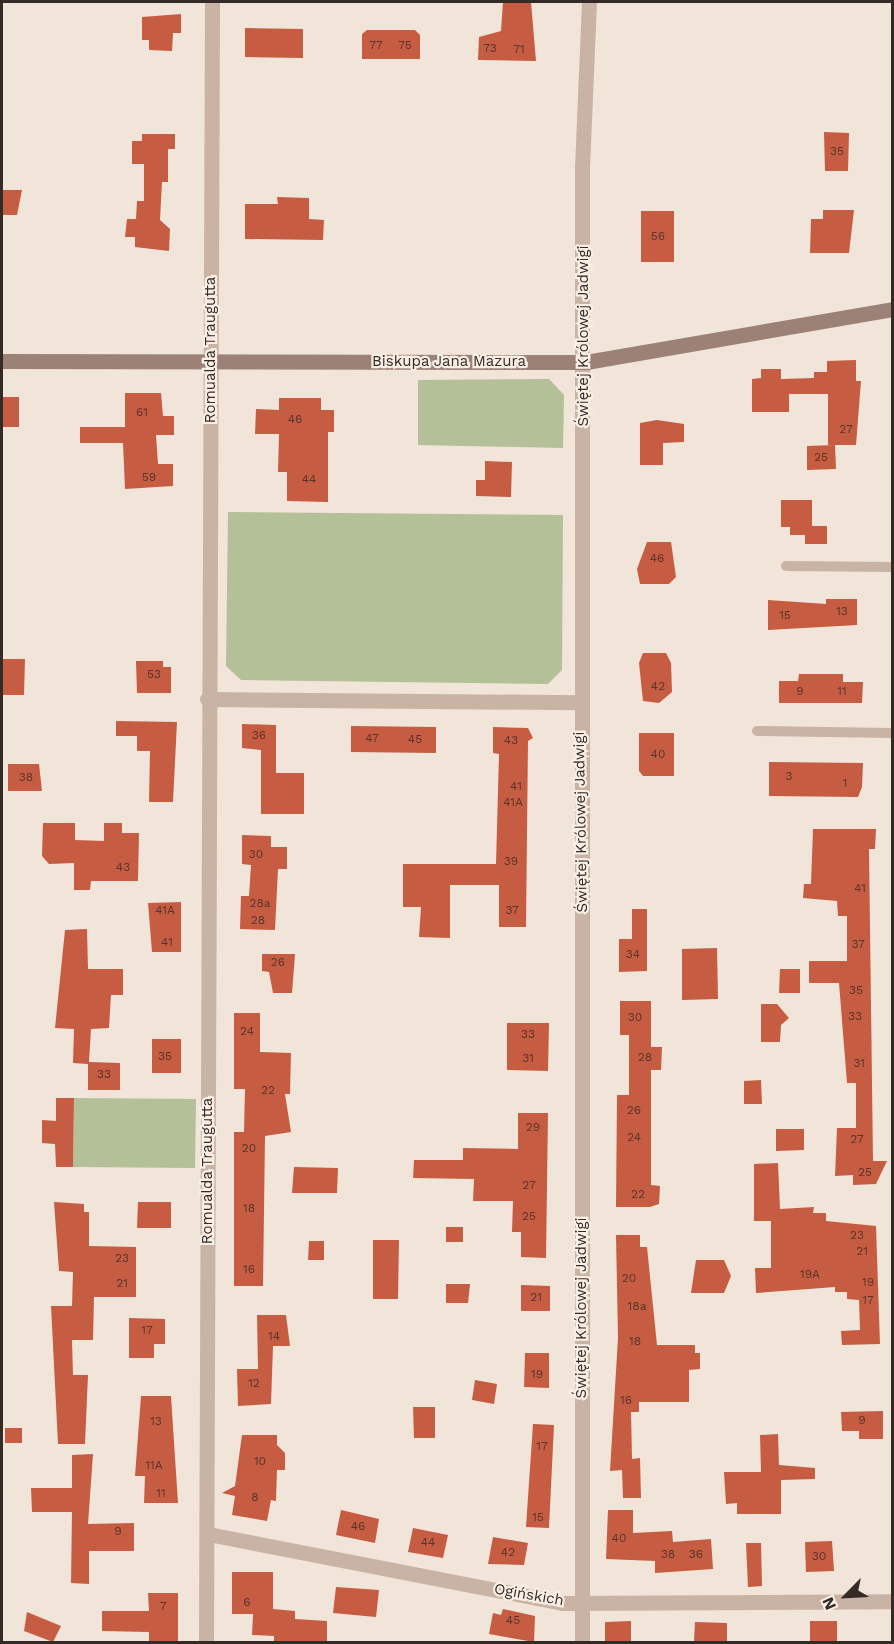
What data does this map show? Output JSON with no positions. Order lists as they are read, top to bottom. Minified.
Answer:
{"streets":{"street":["Świętej Królowej Jadwigi","Romualda Traugutta","Biskupa Jana Mazura","Ogińskich"]},"crossings":[["Świętej Królowej Jadwigi","Biskupa Jana Mazura"],["Świętej Królowej Jadwigi","Ogińskich"],["Romualda Traugutta","Biskupa Jana Mazura"],["Romualda Traugutta","Ogińskich"]],"house_numbers":["77","75","73","71","35","56","61","46","27","25","59","44","46","13","15","53","42","9","11","36","47","45","43","40","3","38","1","41","41A","30","39","43","41","28a","41A","37","28","41","37","34","26","35","33","30","24","33","35","28","31","31","33","22","26","29","24","27","20","25","27","22","18","25","23","21","23","16","19A","20","19","21","21","17","18a","17","14","18","19","12","16","9","13","17","10","11A","11","8","15","46","9","40","44","42","38","36","30","6","7","45"],"north":"bottom left"}
